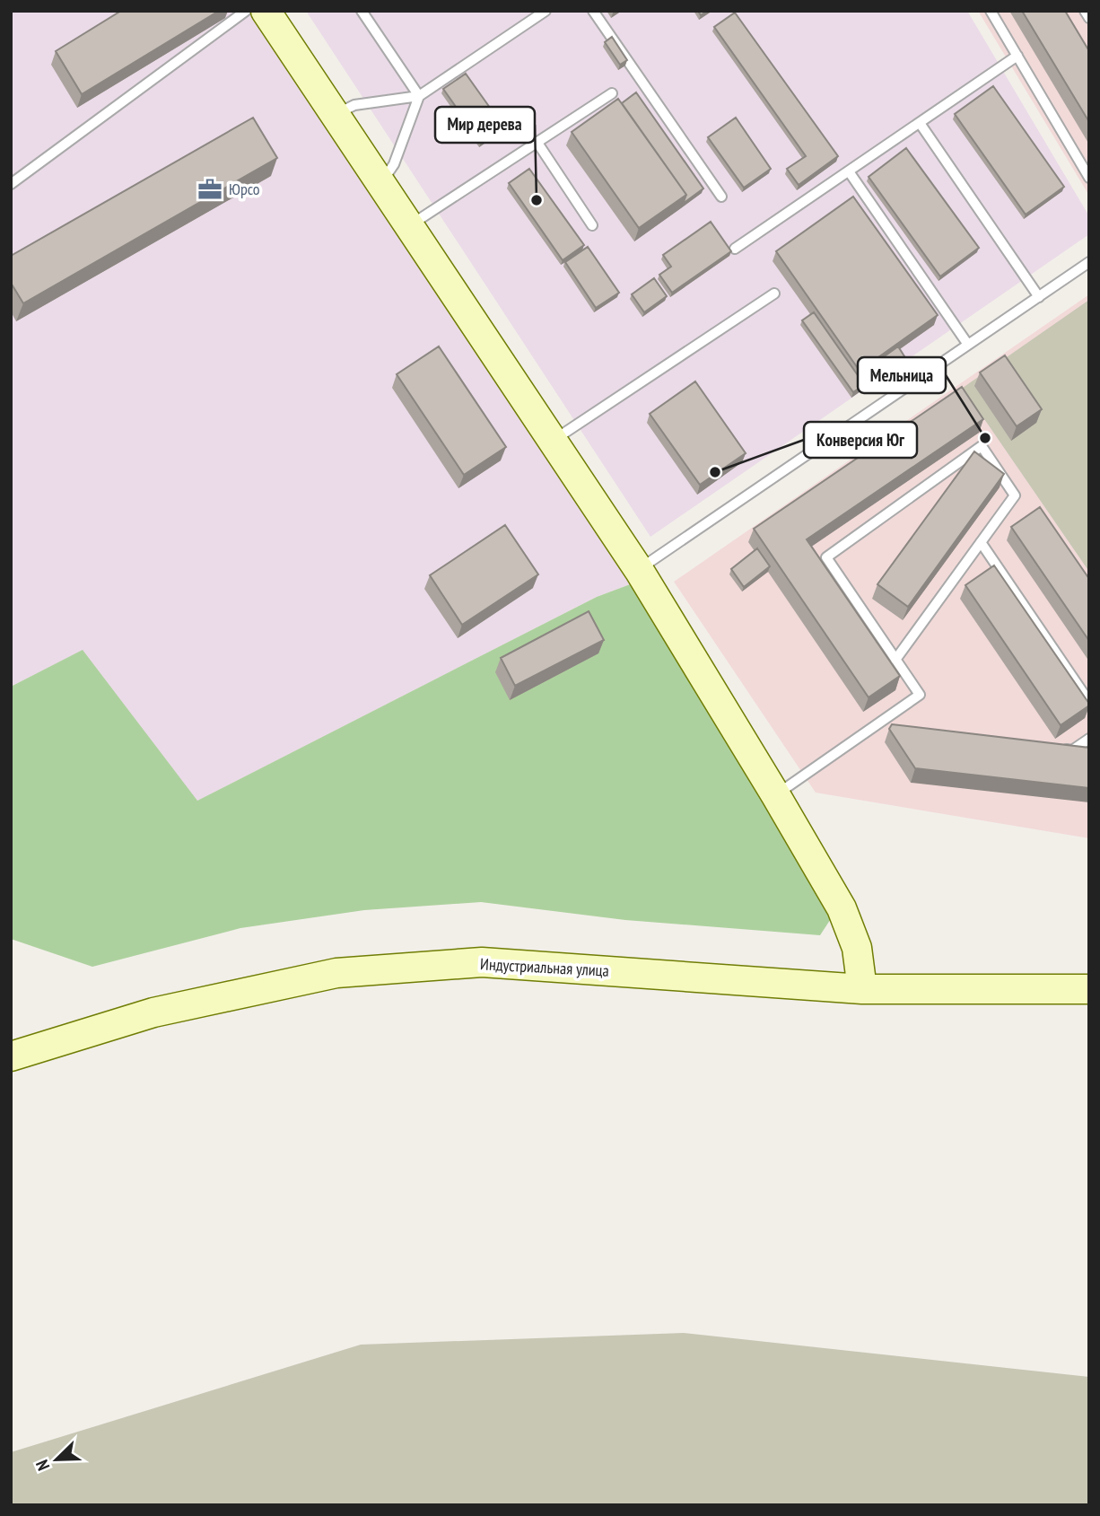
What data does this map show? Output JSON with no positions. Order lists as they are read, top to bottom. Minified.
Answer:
{"streets":{"main road":["Индустриальная улица"]},"places":{"office":["Юрсо"],"other":["Мир дерева","Мельница","Конверсия Юг"]},"north":"bottom left"}
